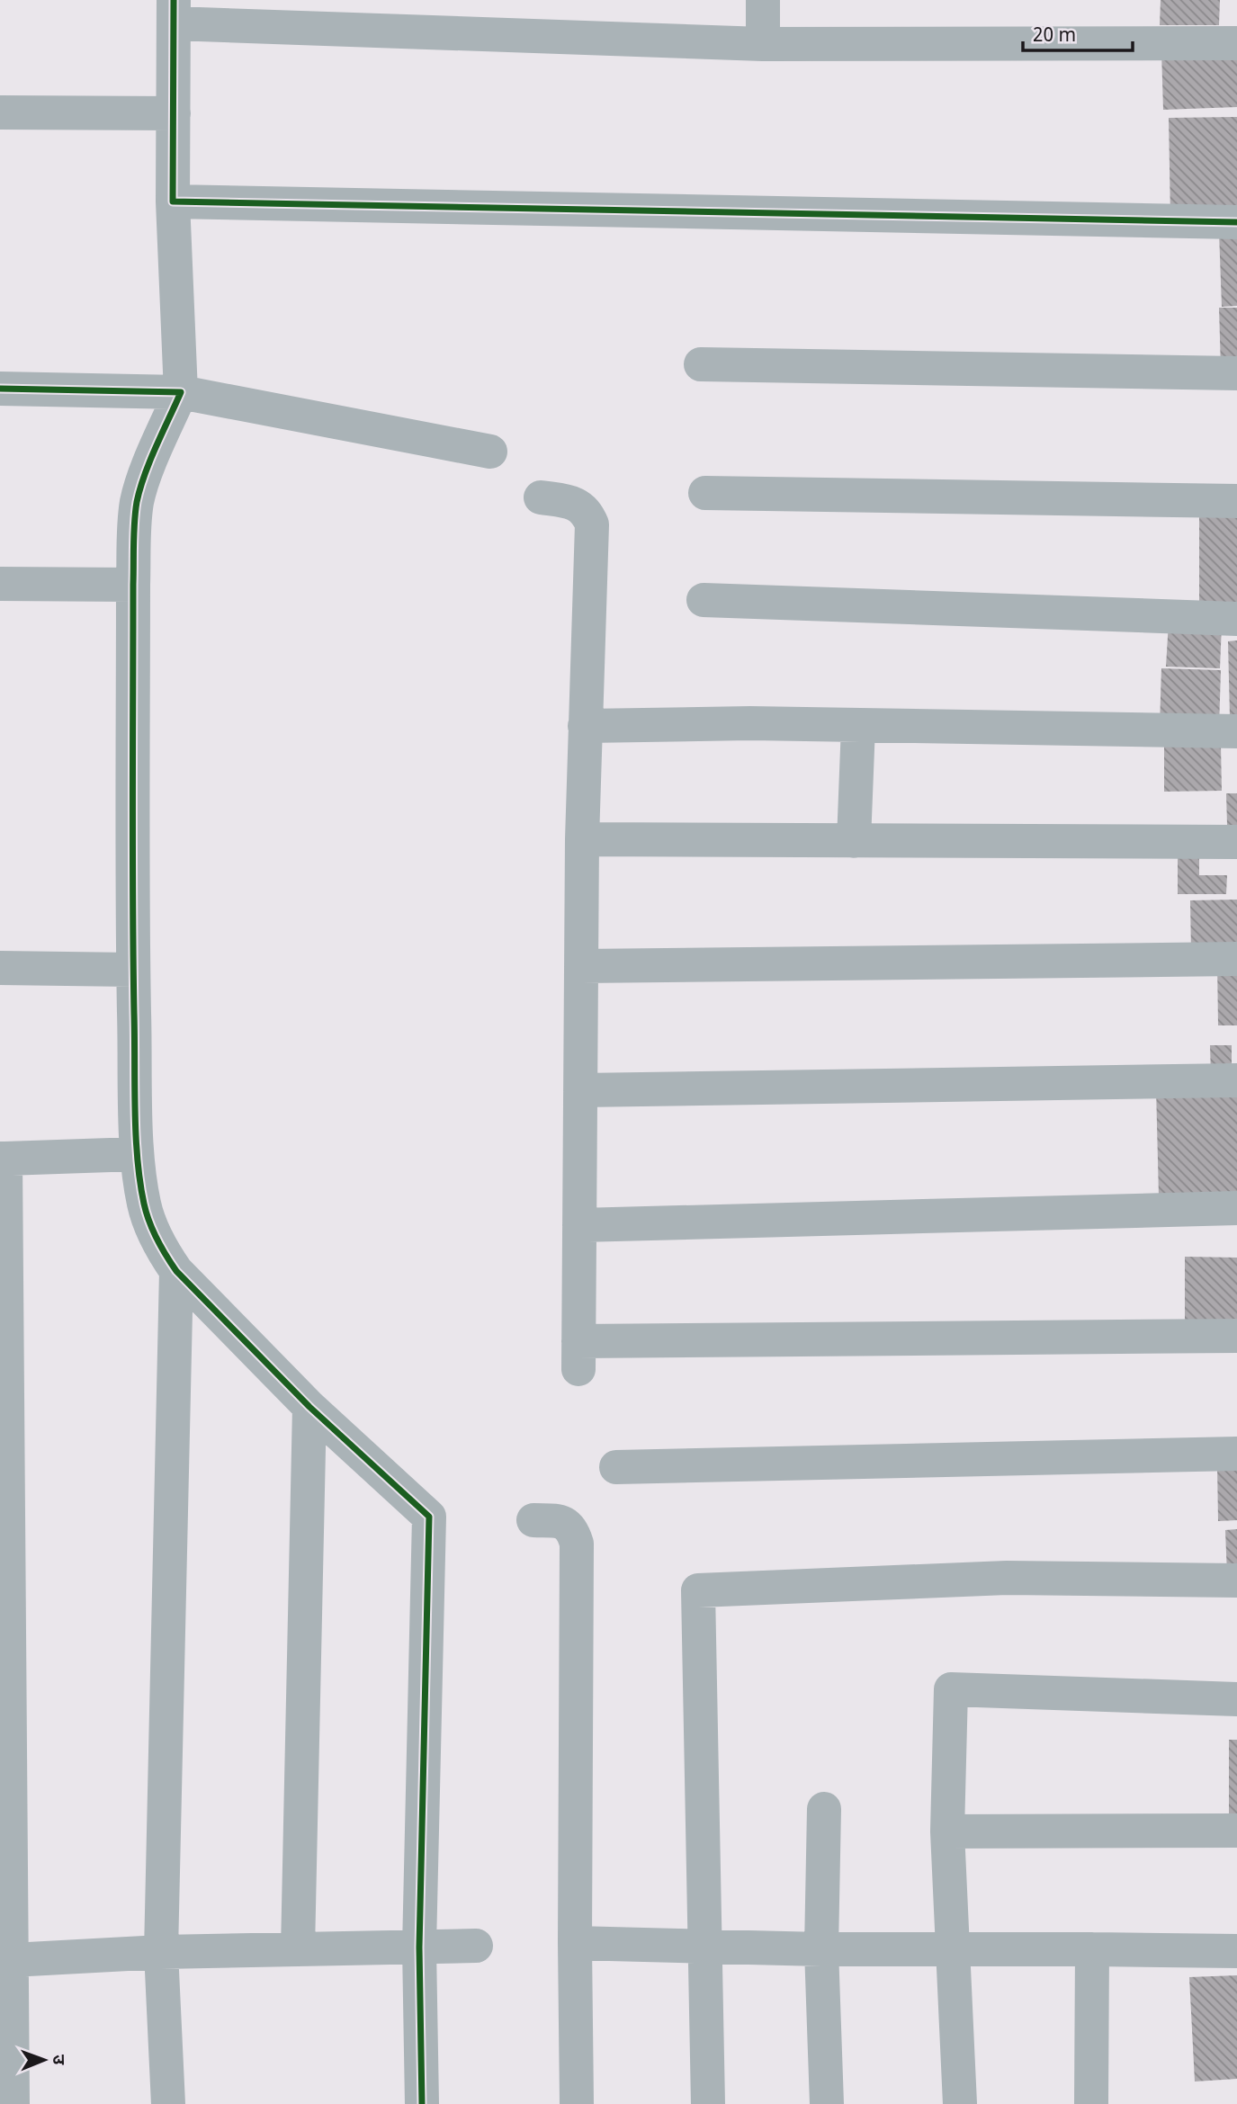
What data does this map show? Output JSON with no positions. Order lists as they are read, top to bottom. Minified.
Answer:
{"scale_bar":"20 m","north":"right"}
